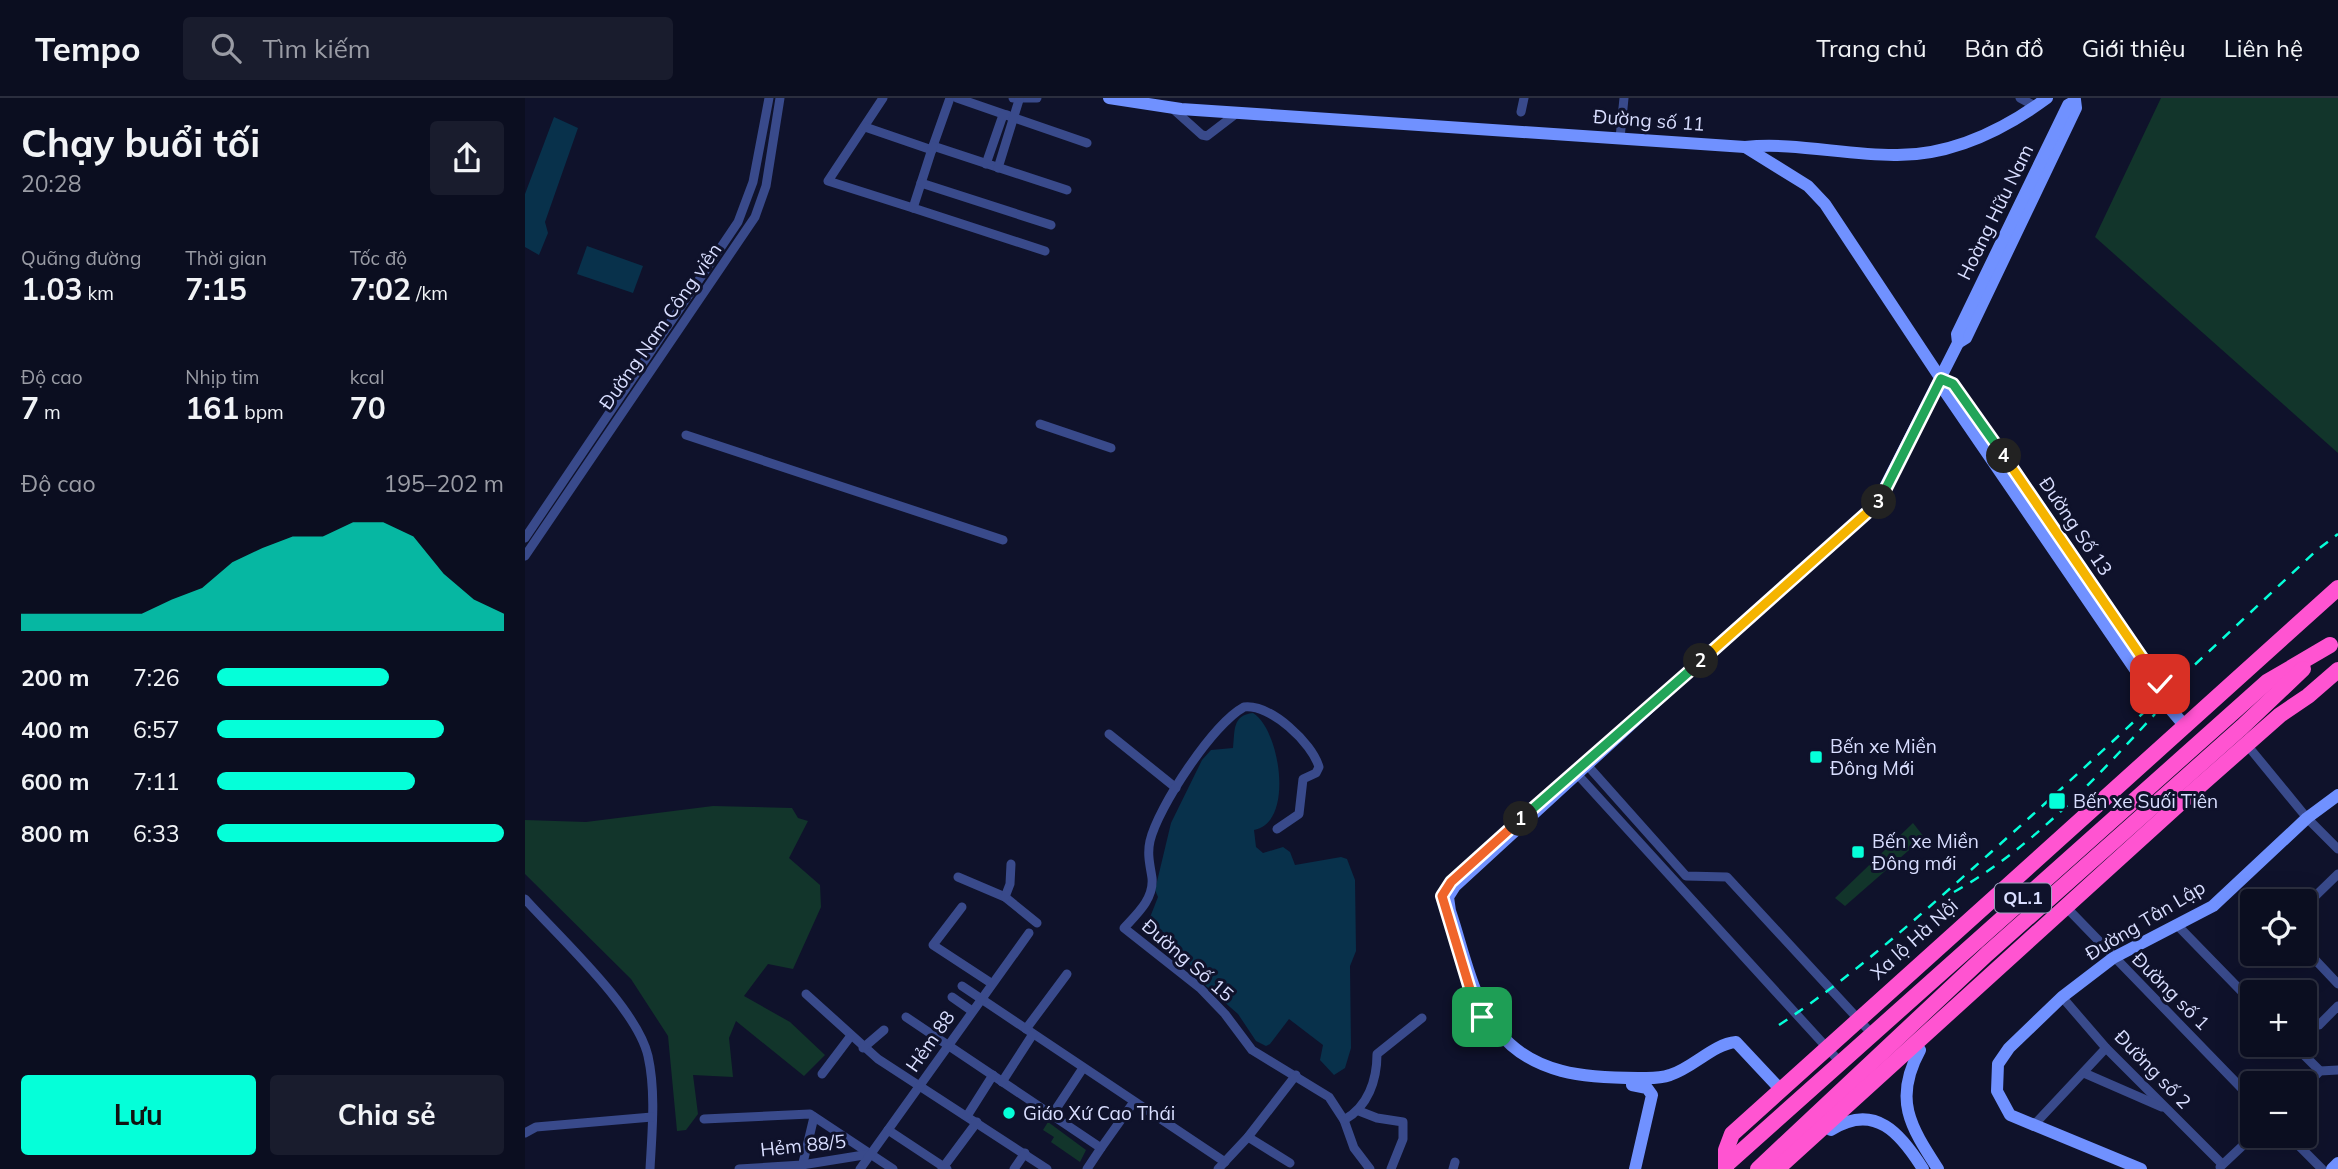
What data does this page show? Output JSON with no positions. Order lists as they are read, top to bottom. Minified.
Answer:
{"streets":{"highway":["QL.1","Xa lộ Hà Nội"],"main road":["Đường số 11","Hoàng Hữu Nam","Đường Số 13","Đường Tân Lập"],"street":["Đường Nam Công viên","Đường Số 15","Đường số 1","Hẻm 88","Đường số 2","Hẻm 88/5"]},"crossings":[["Đường số 11","Đường Số 13"],["Hoàng Hữu Nam","Đường Số 13"],["Hoàng Hữu Nam","Xa lộ Hà Nội"],["Đường Số 13","Xa lộ Hà Nội"],["QL.1","Xa lộ Hà Nội"],["QL.1","Đường số 1"],["Đường Tân Lập","Đường số 1"],["Đường Tân Lập","Đường số 2"],["Hẻm 88","Hẻm 88/5"]],"places":{"transit":["Bến xe Miền Đông Mới","Bến xe Suối Tiên","Bến xe Miền Đông mới"],"other":["Giáo Xứ Cao Thái"]},"page":{"header":"Tempo","search":"Tìm kiếm","nav":["Trang chủ","Bản đồ","Giới thiệu","Liên hệ"],"heading":["Chạy buổi tối","20:28"],"stats":[["Quãng đường","1.03 km"],["Thời gian","7:15"],["Tốc độ","7:02 /km"],["Độ cao","7 m"],["Nhịp tim","161 bpm"],["kcal","70"]],"pins":["4","3","2","1"],"chart":["Độ cao","195–202 m"],"list":[{"name":"200 m","note":"7:26"},{"name":"400 m","note":"6:57"},{"name":"600 m","note":"7:11"},{"name":"800 m","note":"6:33"}],"map_buttons":["+","−"],"buttons":["Lưu","Chia sẻ"]}}
